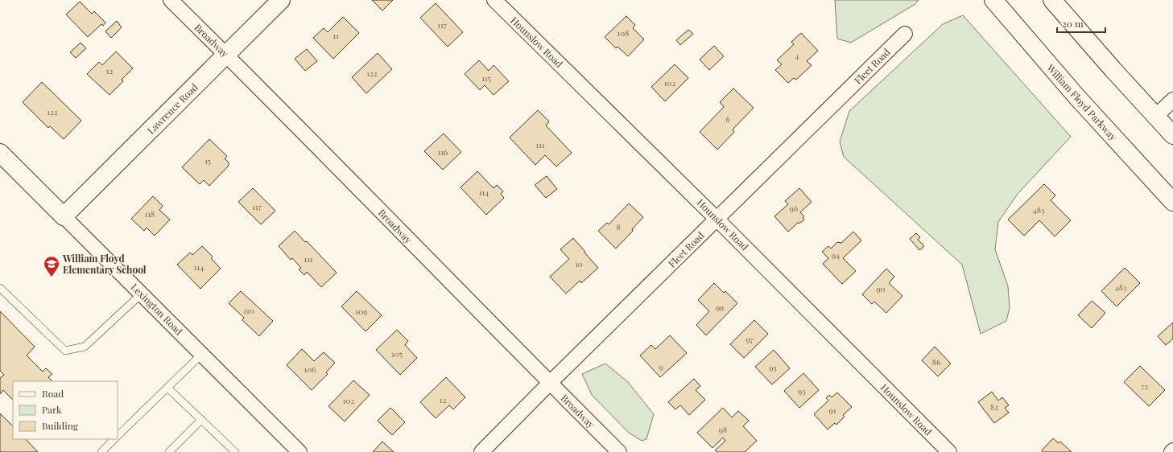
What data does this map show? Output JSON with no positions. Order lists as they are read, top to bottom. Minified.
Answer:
{"streets":{"main road":["William Floyd Parkway","Lawrence Road","Lexington Road"],"street":["Broadway","Hounslow Road","Fleet Road"]},"crossings":[["Broadway","Fleet Road"],["Broadway","Lawrence Road"],["Hounslow Road","Fleet Road"],["Lawrence Road","Lexington Road"]],"places":{"school or university":["William Floyd Elementary School"]},"house_numbers":["117","108","11","4","12","122","115","102","122","6","111","116","15","114","117","96","483","118","8","94","111","10","114","483","90","99","110","109","97","105","86","9","95","106","72","93","12","102","82","91","98"],"legend":["Road","Park","Building"],"scale_bar":"20 m"}
